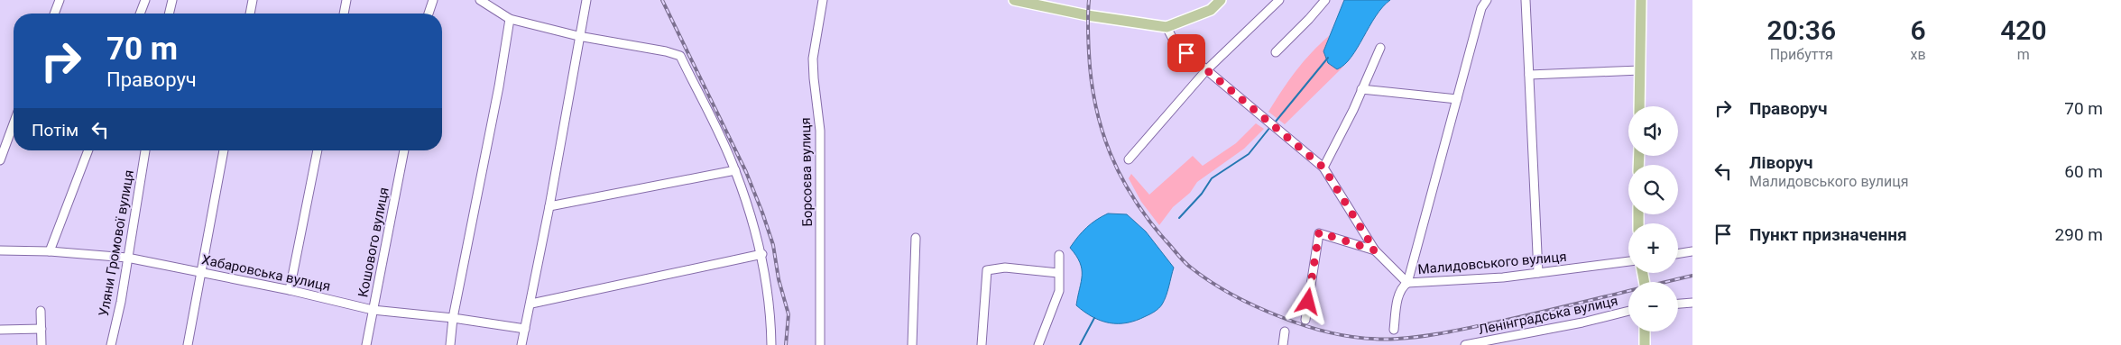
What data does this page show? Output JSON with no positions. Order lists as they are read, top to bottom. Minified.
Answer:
{"streets":{"street":["Борсоєва вулиця","Кошового вулиця","Уляни Громової вулиця","Малидовського вулиця","Хабаровська вулиця","Ленінградська вулиця"]},"crossings":[["Кошового вулиця","Хабаровська вулиця"],["Уляни Громової вулиця","Хабаровська вулиця"]],"page":{"eta":["20:36","Прибуття","6","хв","420","m"],"turn":["70 m","Праворуч"],"list":[{"name":"Праворуч","value":"70 m"},{"name":"Ліворуч","note":"Малидовського вулиця","value":"60 m"},{"name":"Пункт призначення","value":"290 m"}],"map_buttons":["+","−"],"then":"Потім"}}
